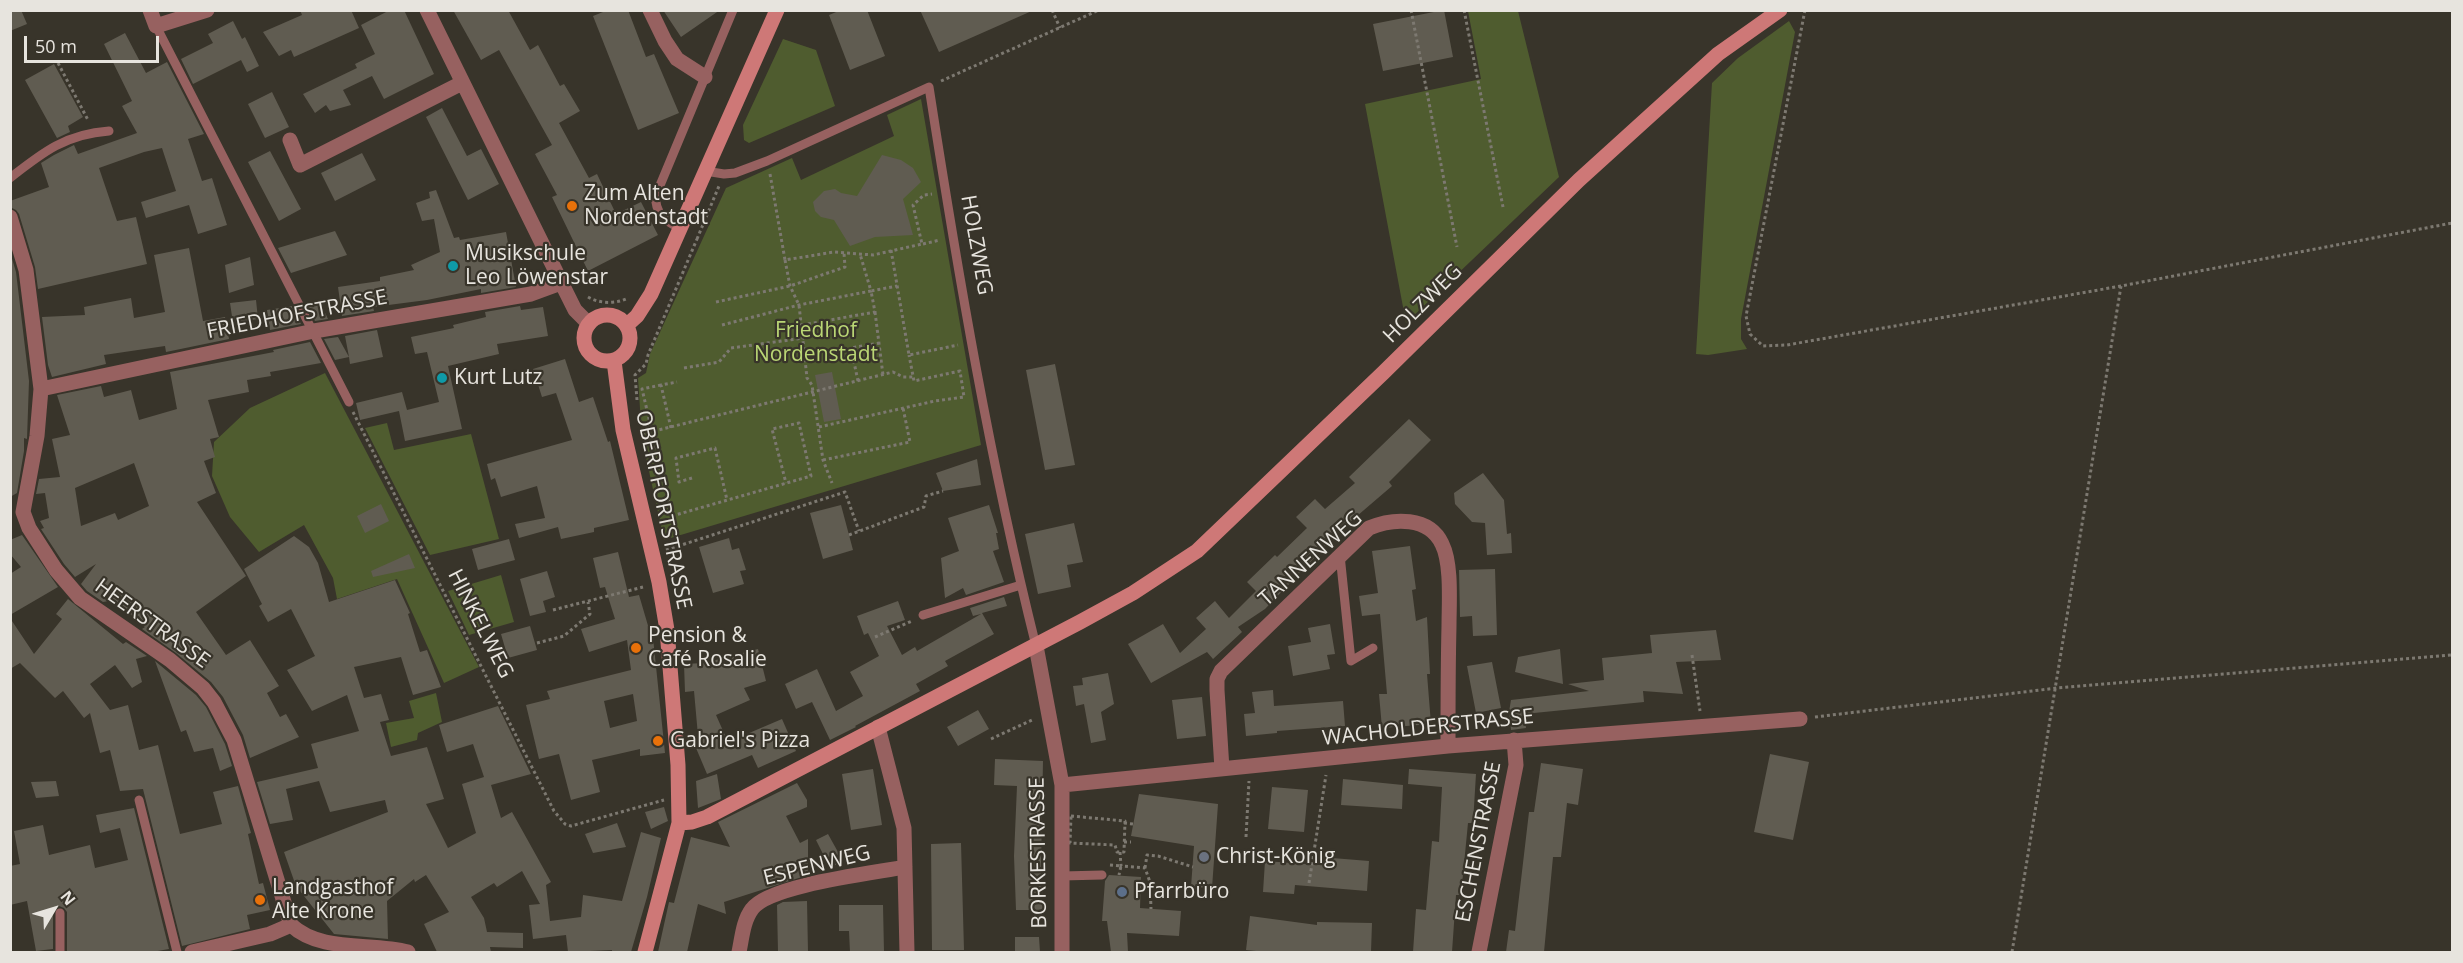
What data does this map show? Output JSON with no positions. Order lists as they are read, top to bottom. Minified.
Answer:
{"streets":{"main road":["HOLZWEG","OBERPFORTSTRASSE"],"street":["FRIEDHOFSTRASSE","TANNENWEG","HEERSTRASSE","WACHOLDERSTRASSE","ESCHENSTRASSE","BORKESTRASSE","ESPENWEG"],"path":["HINKELWEG"]},"crossings":[["HOLZWEG","OBERPFORTSTRASSE"],["HOLZWEG","BORKESTRASSE"],["FRIEDHOFSTRASSE","HEERSTRASSE"],["OBERPFORTSTRASSE","HINKELWEG"],["TANNENWEG","WACHOLDERSTRASSE"],["WACHOLDERSTRASSE","ESCHENSTRASSE"],["WACHOLDERSTRASSE","BORKESTRASSE"]],"parks":["Friedhof Nordenstadt"],"places":["Zum Alten Nordenstadt","Musikschule Leo Löwenstar","Kurt Lutz","Pension & Café Rosalie","Gabriel's Pizza","Christ-König","Pfarrbüro","Landgasthof Alte Krone"],"scale_bar":"50 m","north":"top right"}
